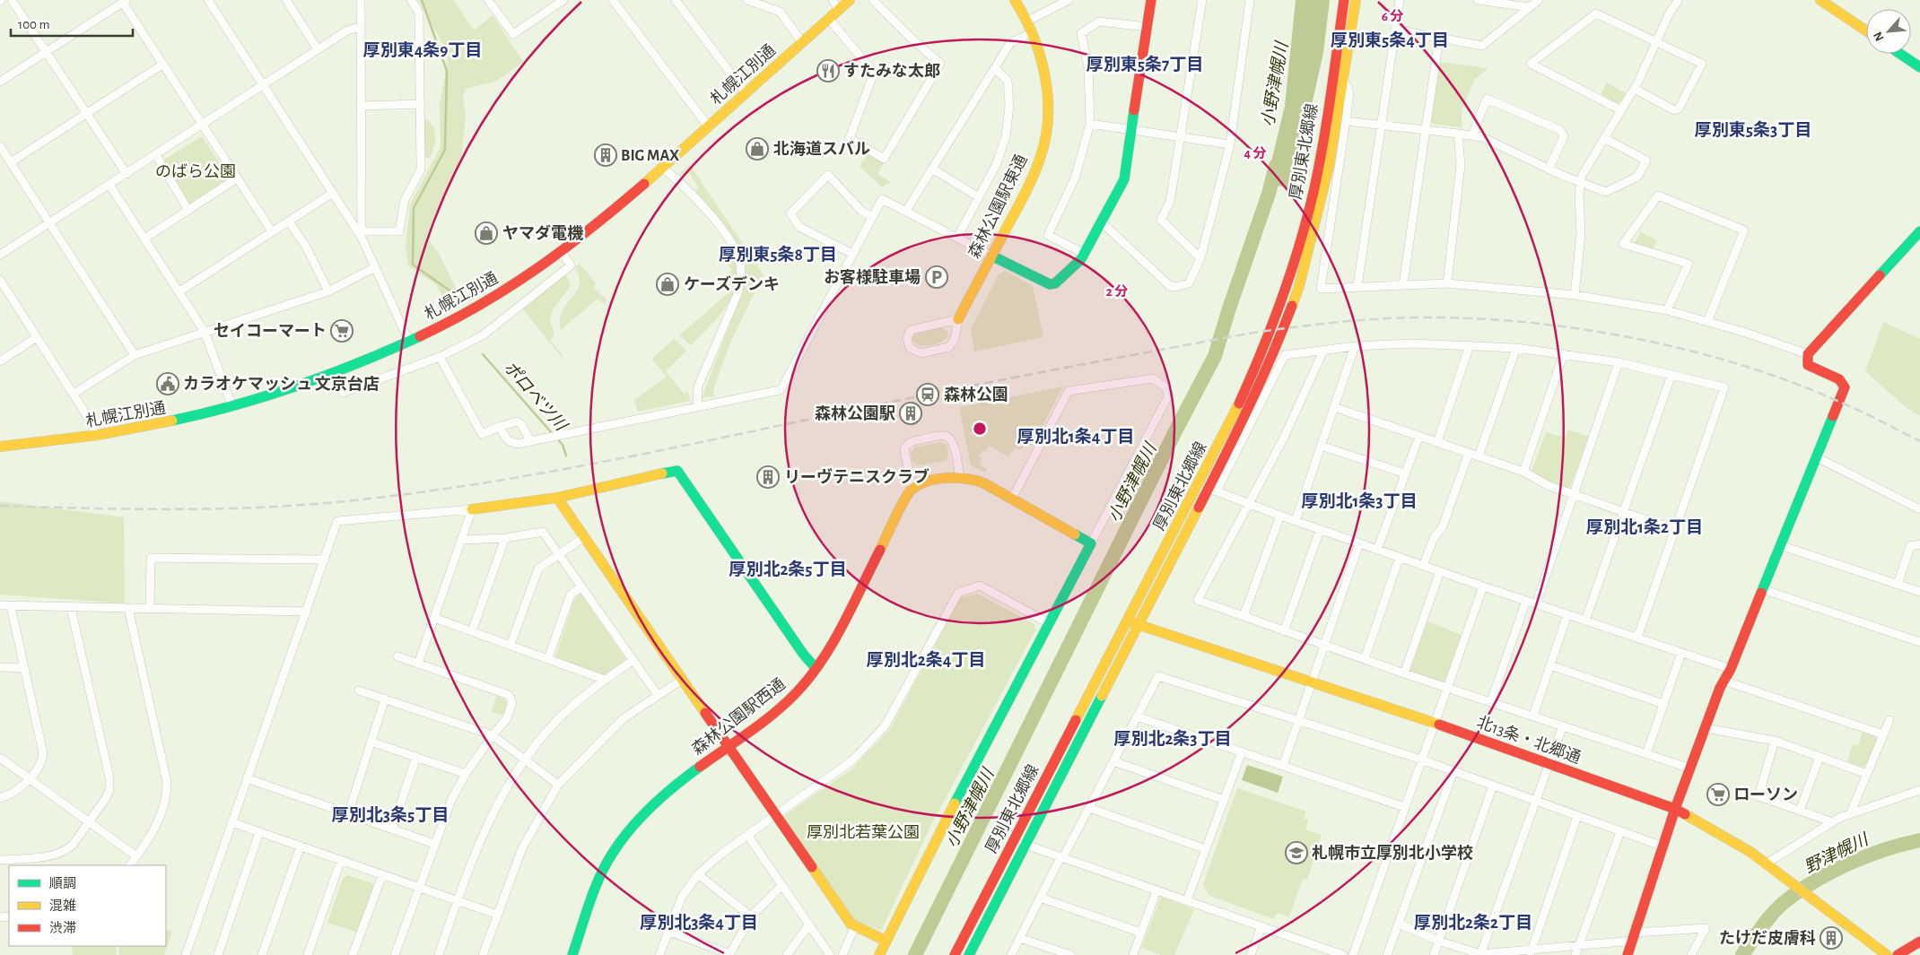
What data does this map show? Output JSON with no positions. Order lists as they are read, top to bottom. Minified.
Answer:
{"streets":{"main road":["札幌江別通","厚別東北郷線","森林公園駅東通","森林公園駅西通","北13条・北郷通"]},"crossings":[["厚別東北郷線","北13条・北郷通"]],"districts":["厚別東5条4丁目","厚別東4条9丁目","厚別東5条7丁目","厚別東5条3丁目","厚別東5条8丁目","厚別北1条4丁目","厚別北1条3丁目","厚別北1条2丁目","厚別北2条5丁目","厚別北2条4丁目","厚別北2条3丁目","厚別北3条5丁目","厚別北3条4丁目","厚別北2条2丁目"],"water":["小野津幌川","ポロベツ川","野津幌川"],"parks":["のばら公園","厚別北若葉公園"],"places":{"restaurant":["すたみな太郎"],"shop":["北海道スバル","ヤマダ電機","ケーズデンキ"],"building":["BIG MAX","森林公園駅","リーヴテニスクラブ","たけだ皮膚科"],"parking":["お客様駐車場"],"supermarket":["セイコーマート","ローソン"],"public building":["カラオケマッシュ 文京台店"],"station":["森林公園"],"school or university":["札幌市立厚別北小学校"]},"legend":["順調","混雑","渋滞"],"scale_bar":"100 m","north":"bottom left","rings":["6 分","4 分","2 分"]}
